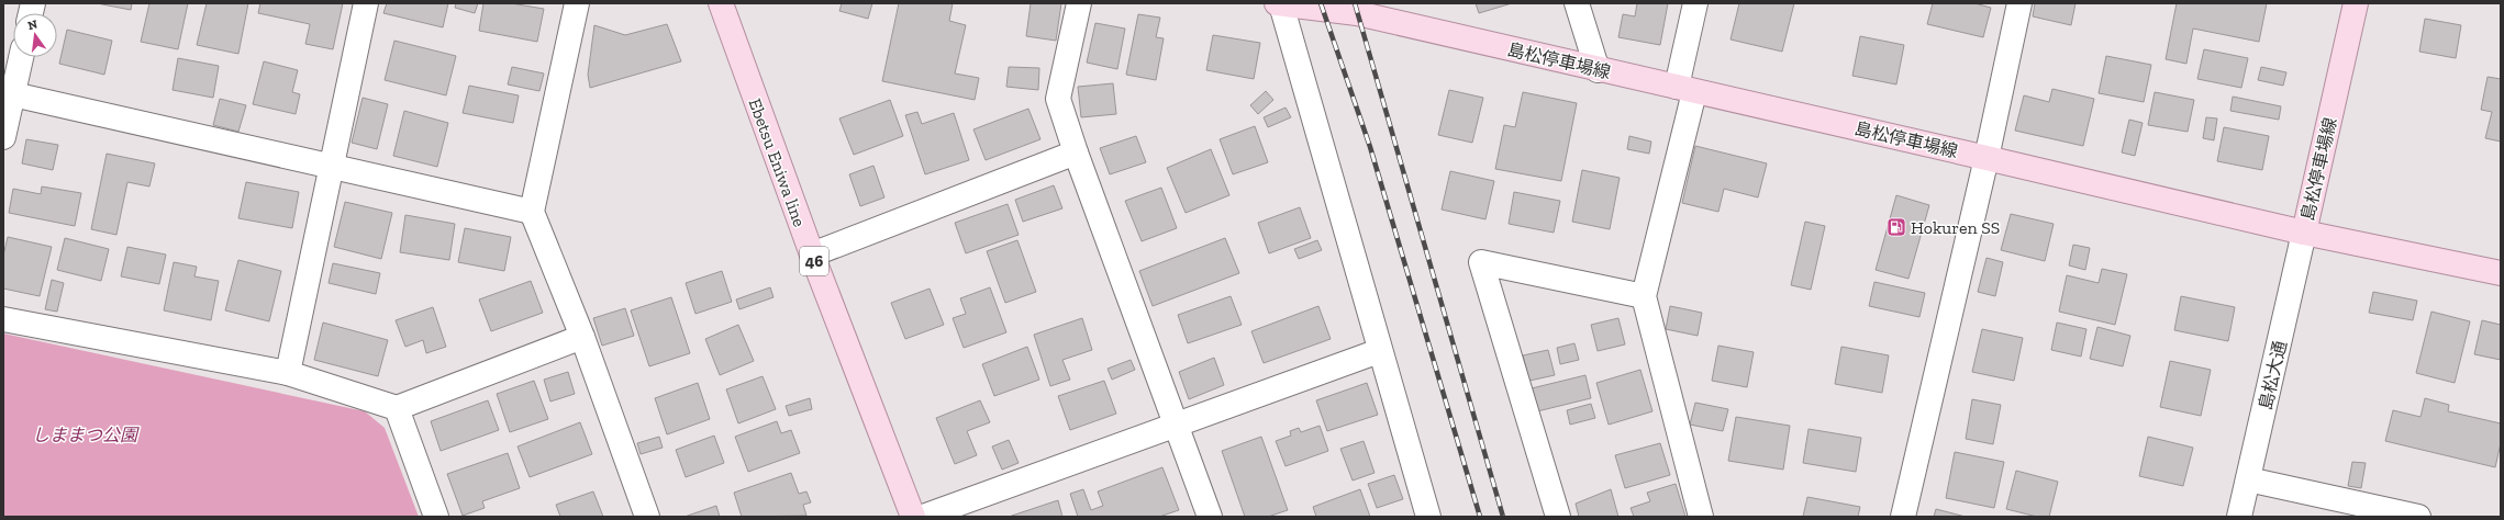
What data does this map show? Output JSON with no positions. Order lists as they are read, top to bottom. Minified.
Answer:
{"streets":{"main road":["島松停車場線","Ebetsu Eniwa line","46"],"street":["島松大通"]},"crossings":[["島松停車場線","島松大通"]],"parks":["しままつ公園"],"places":{"fuel station":["Hokuren SS"]},"north":"top"}
